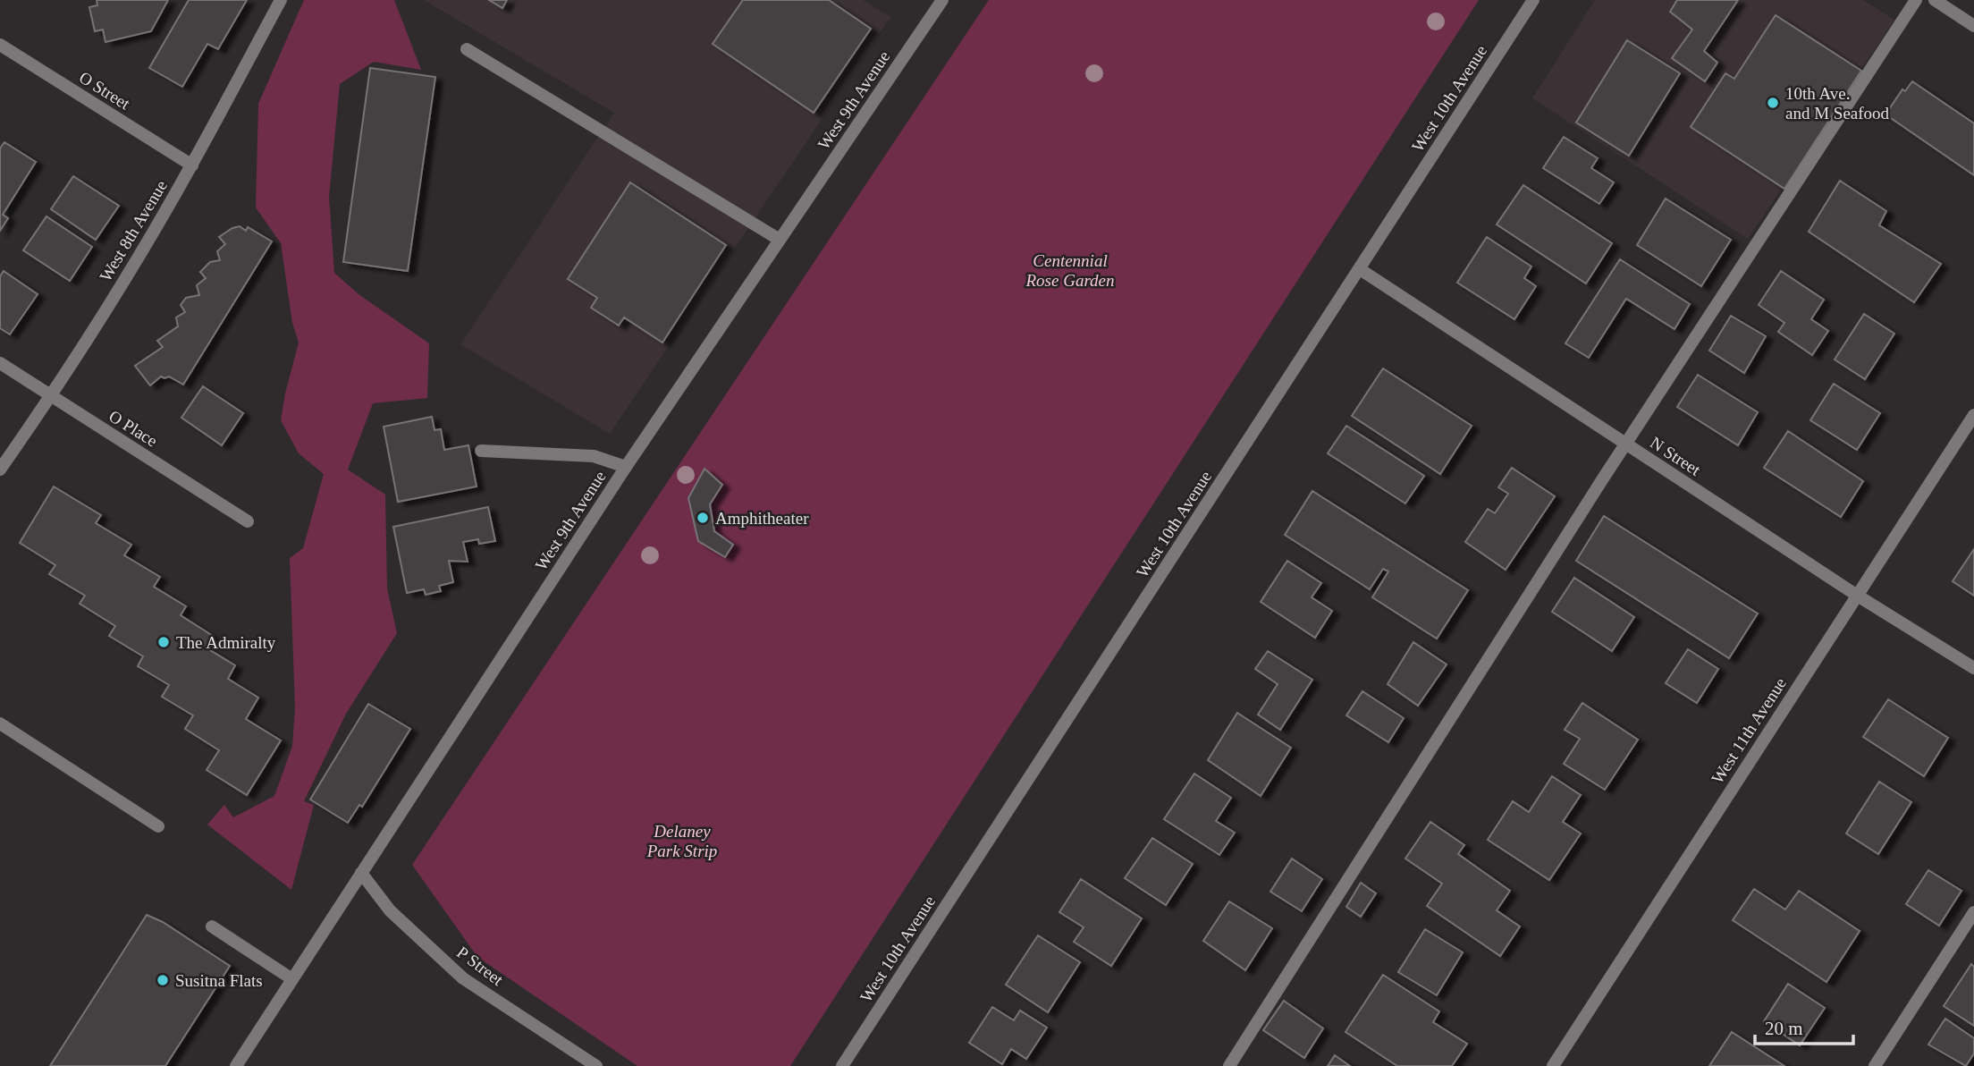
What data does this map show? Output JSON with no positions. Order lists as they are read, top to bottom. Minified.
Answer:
{"streets":{"street":["O Street","West 10th Avenue","West 9th Avenue","West 8th Avenue","O Place","N Street","West 11th Avenue","P Street"]},"crossings":[["O Street","West 8th Avenue"],["West 10th Avenue","N Street"],["West 9th Avenue","P Street"],["West 8th Avenue","O Place"],["N Street","West 11th Avenue"]],"parks":["Centennial Rose Garden","Delaney Park Strip"],"places":["10th Ave. and M Seafood","Amphitheater","The Admiralty","Susitna Flats"],"scale_bar":"20 m"}
